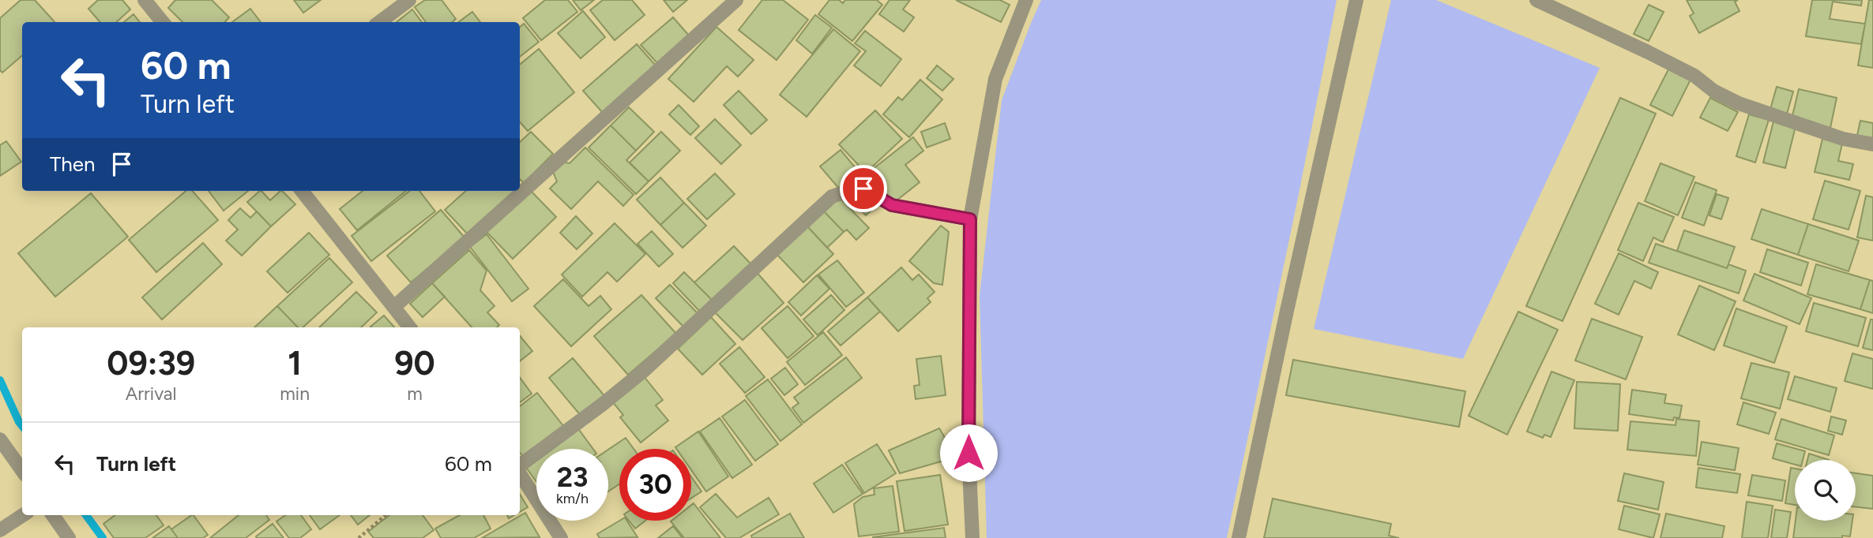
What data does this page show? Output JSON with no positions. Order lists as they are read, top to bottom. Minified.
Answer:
{"page":{"turn":["60 m","Turn left"],"then":"Then","eta":["09:39","Arrival","1","min","90","m"],"list":[{"name":"Turn left","value":"60 m"}],"speed":"23 km/h","limit":"30"}}
